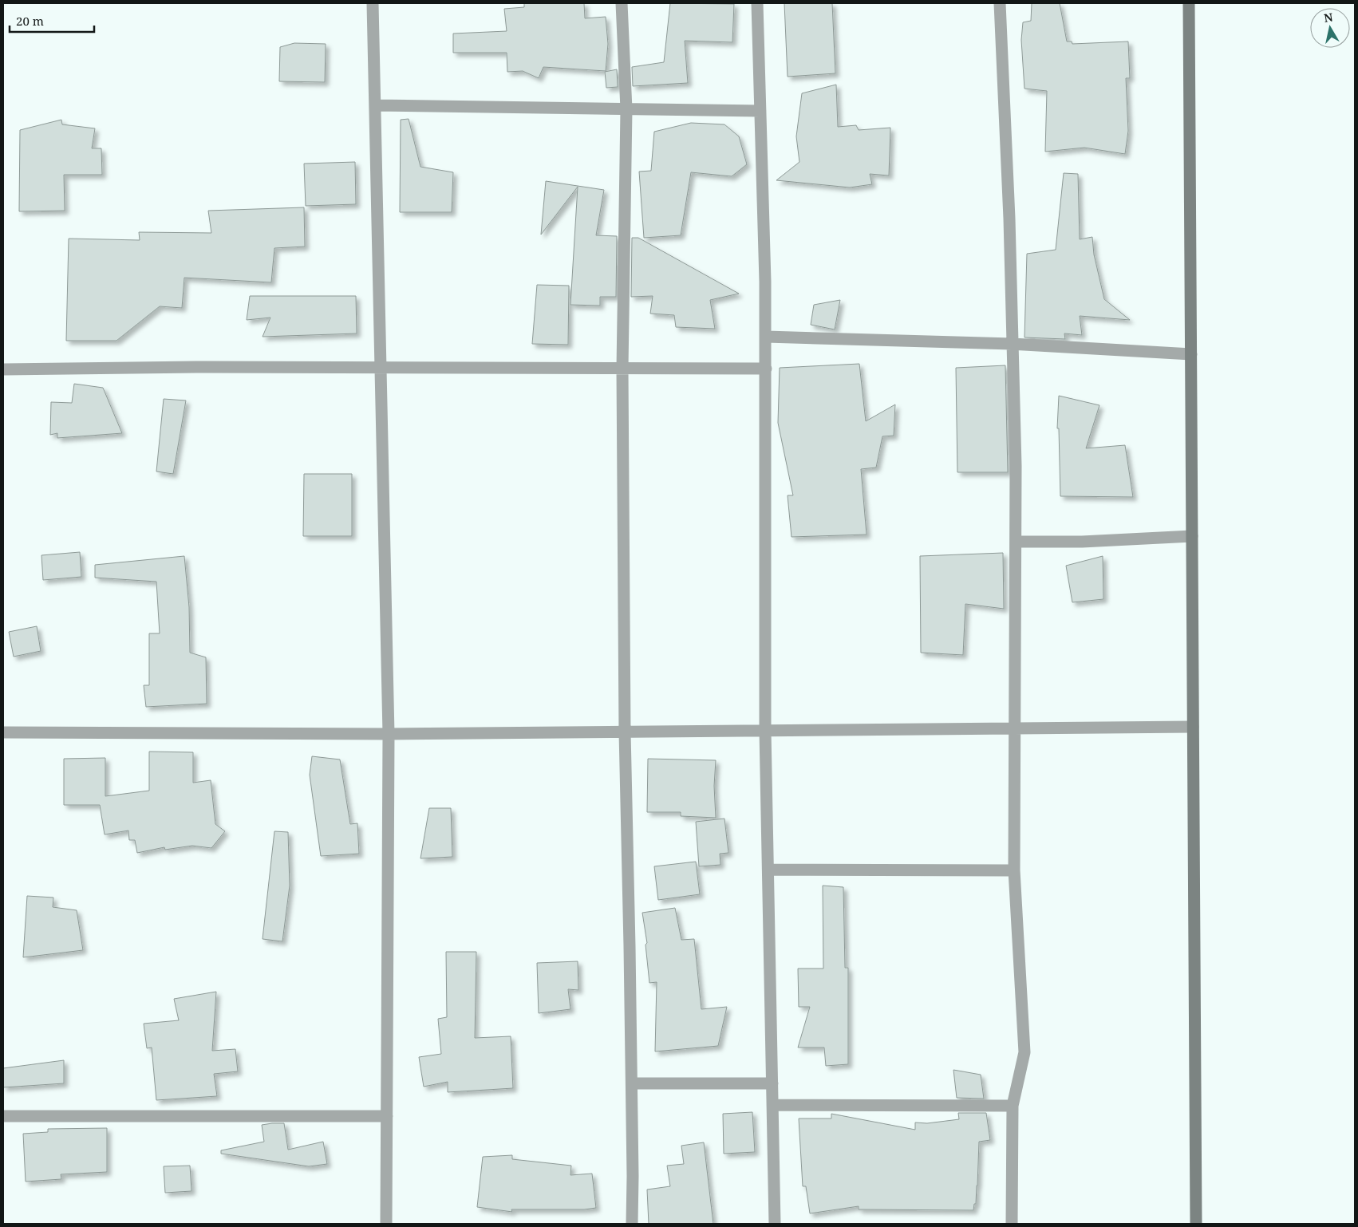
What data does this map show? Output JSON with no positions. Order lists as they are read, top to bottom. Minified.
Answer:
{"scale_bar":"20 m","north":"top"}
